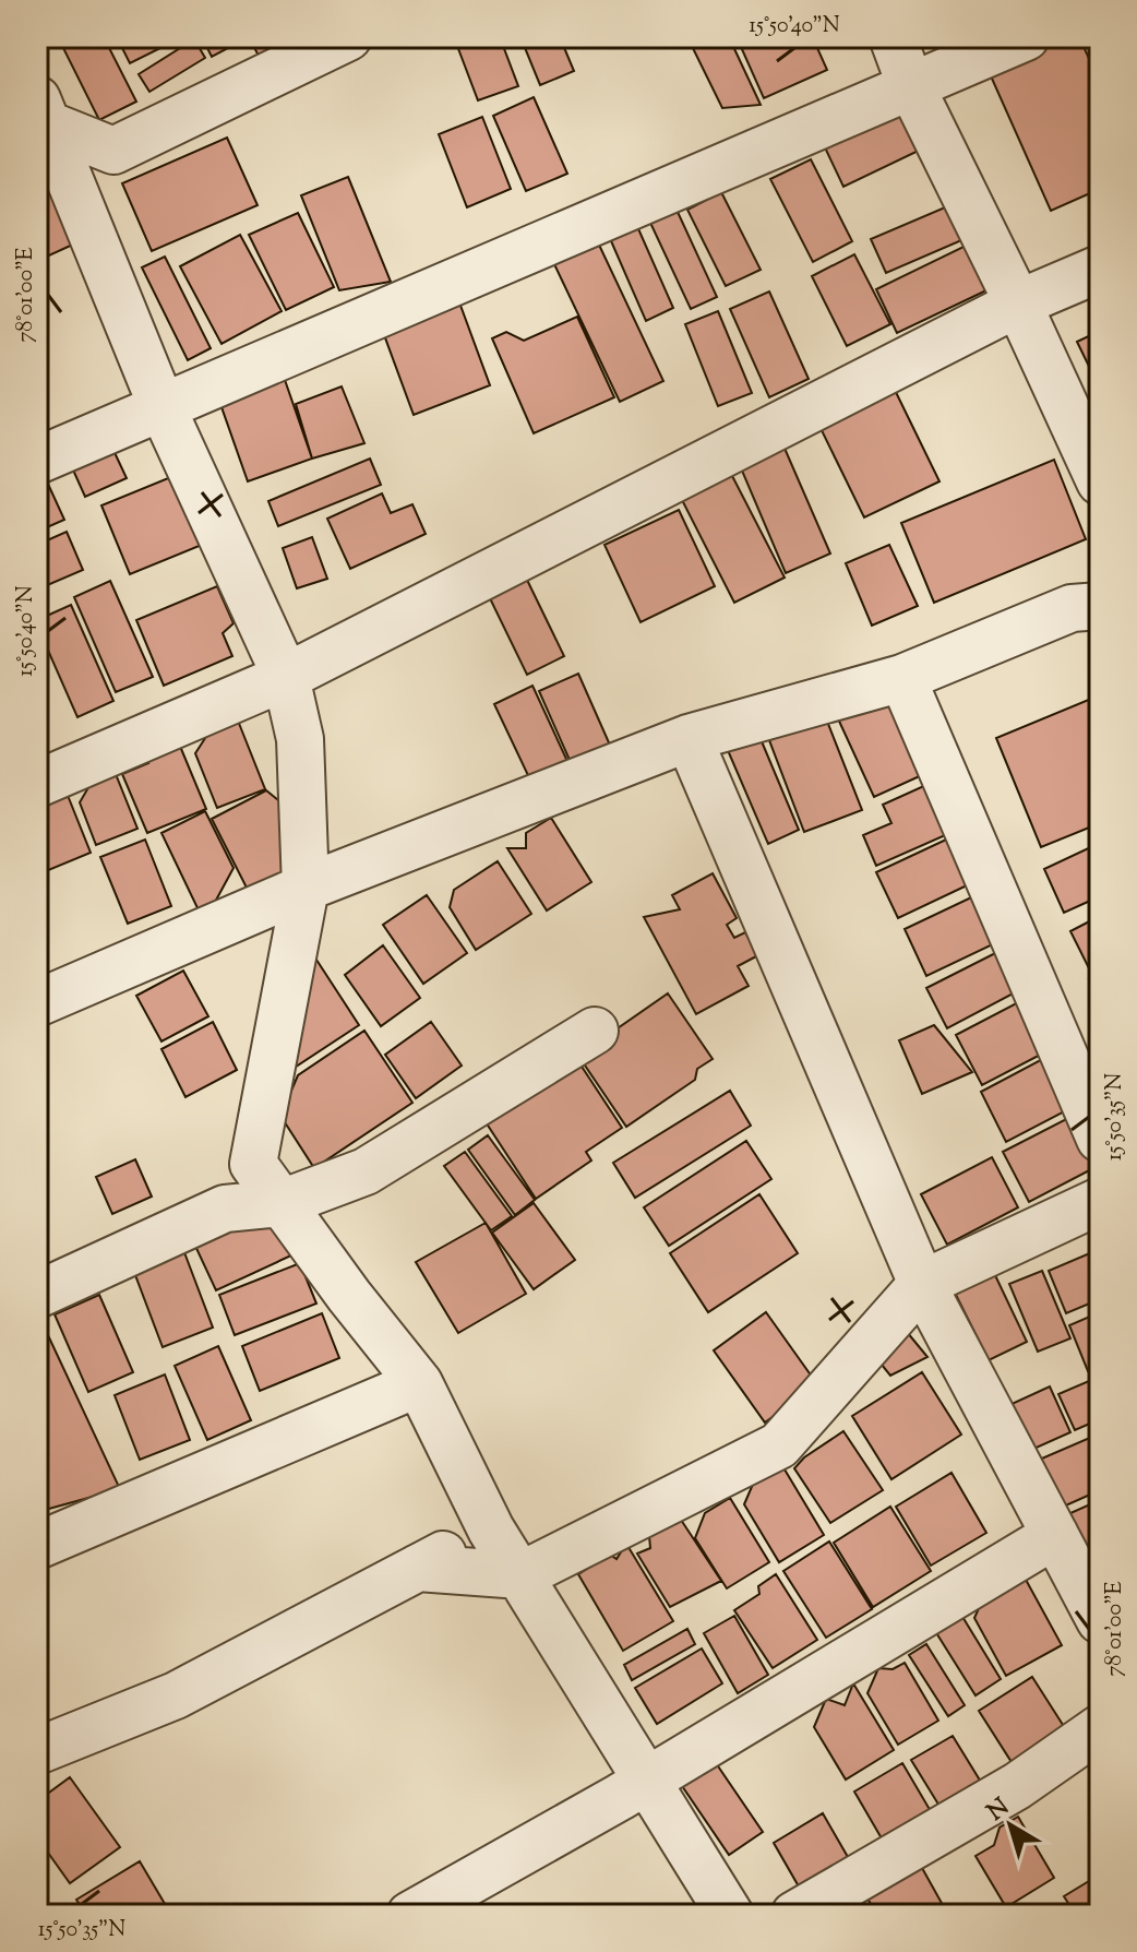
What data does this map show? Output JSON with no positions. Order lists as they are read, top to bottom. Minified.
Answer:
{"north":"top left","coordinates":["15°50'40\"N","78°01'00\"E","15°50'35\"N"]}
